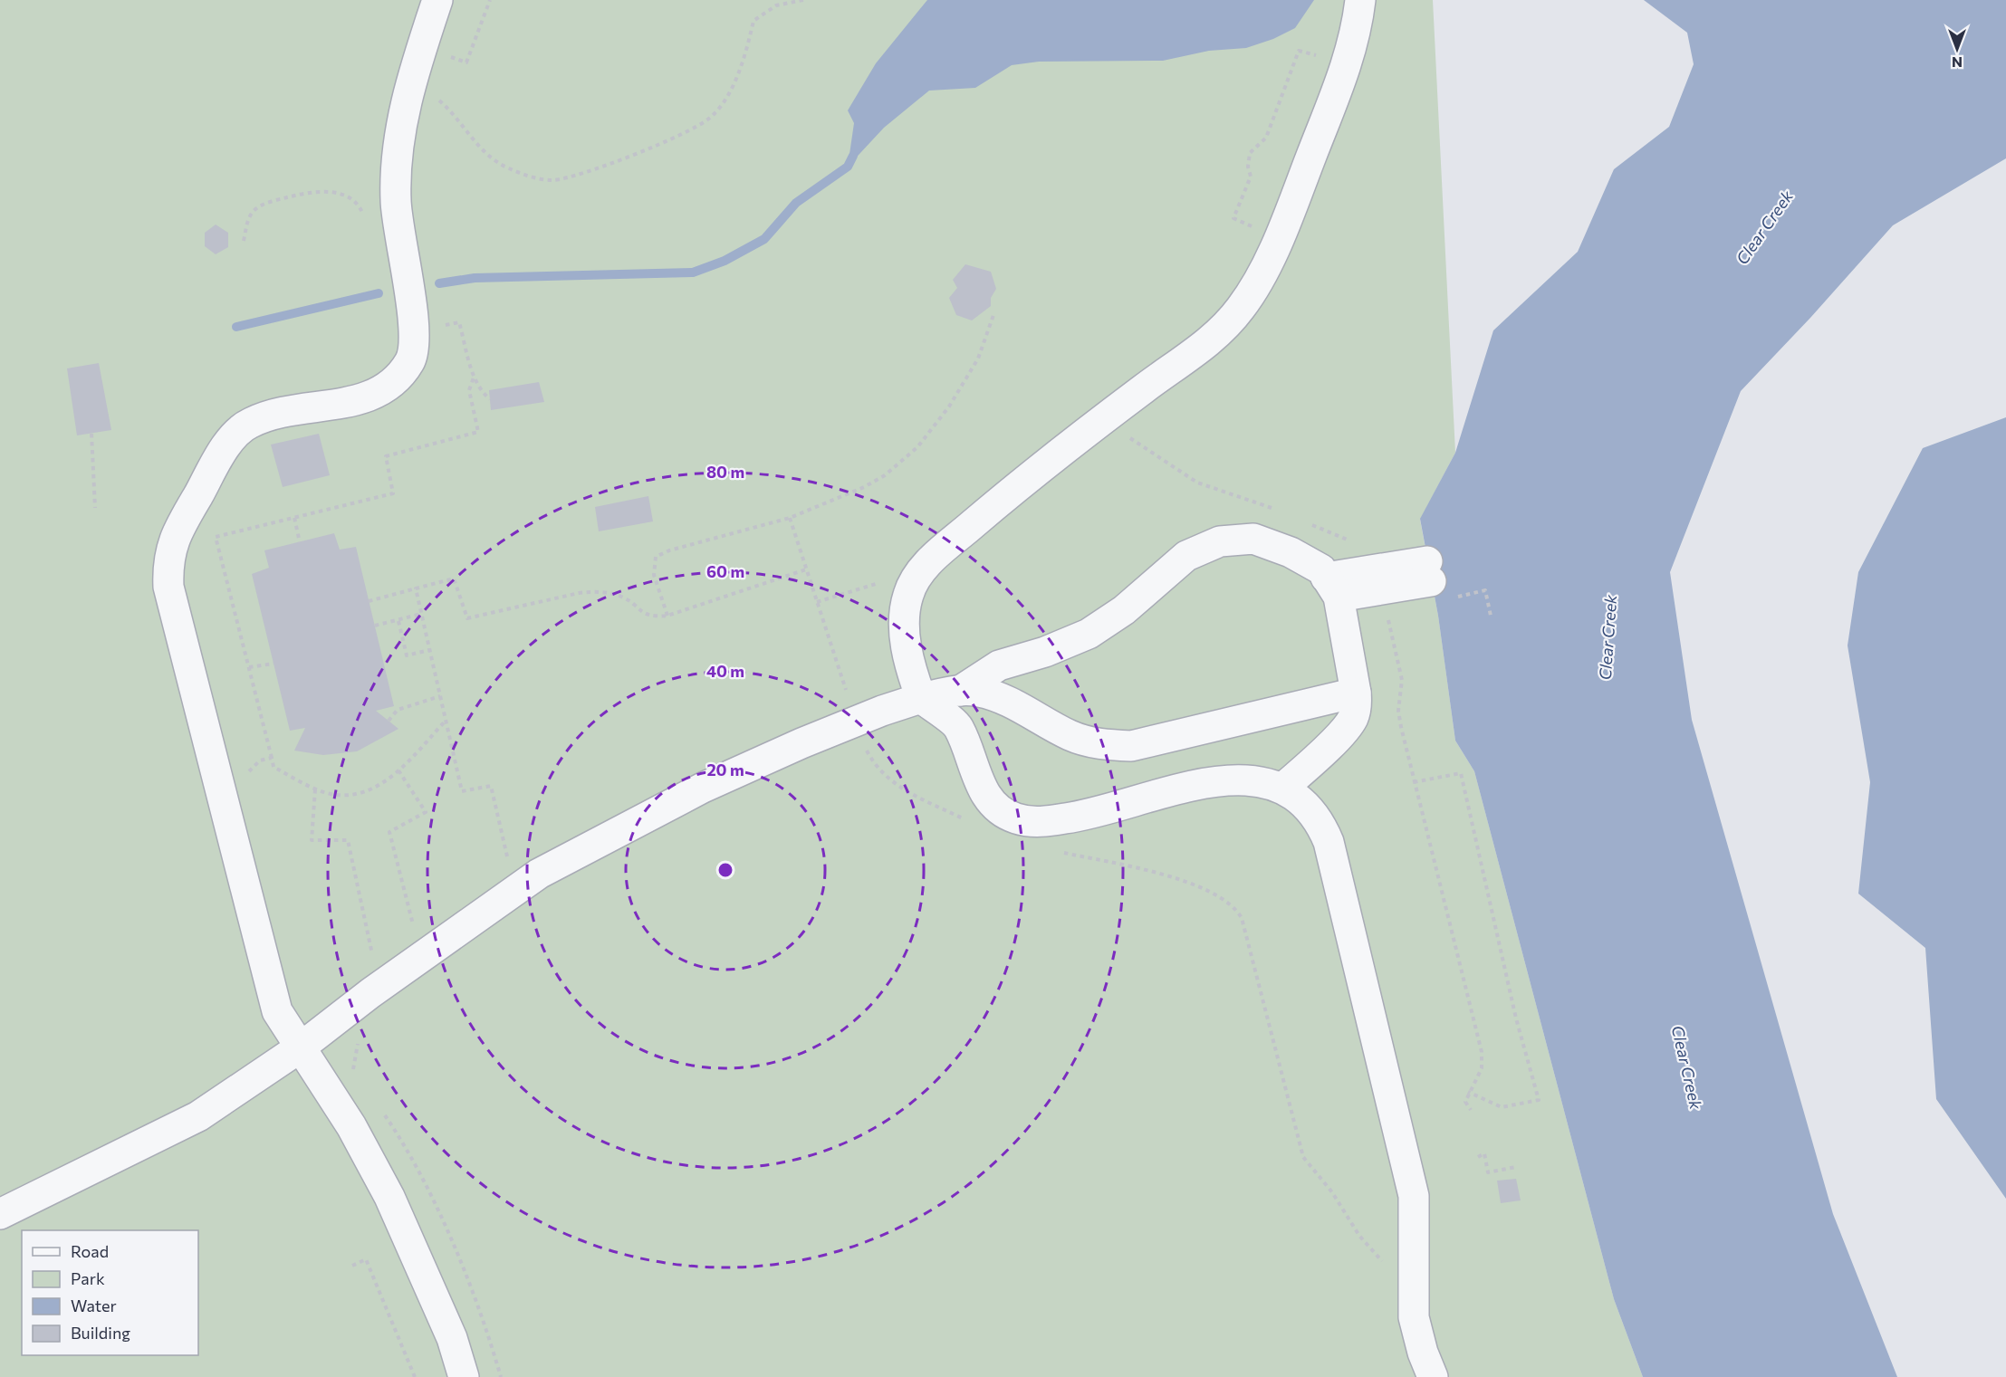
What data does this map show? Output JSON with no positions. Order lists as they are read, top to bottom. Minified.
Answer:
{"water":["Clear Creek"],"legend":["Road","Park","Water","Building"],"north":"bottom","rings":["80 m","60 m","40 m","20 m"]}
